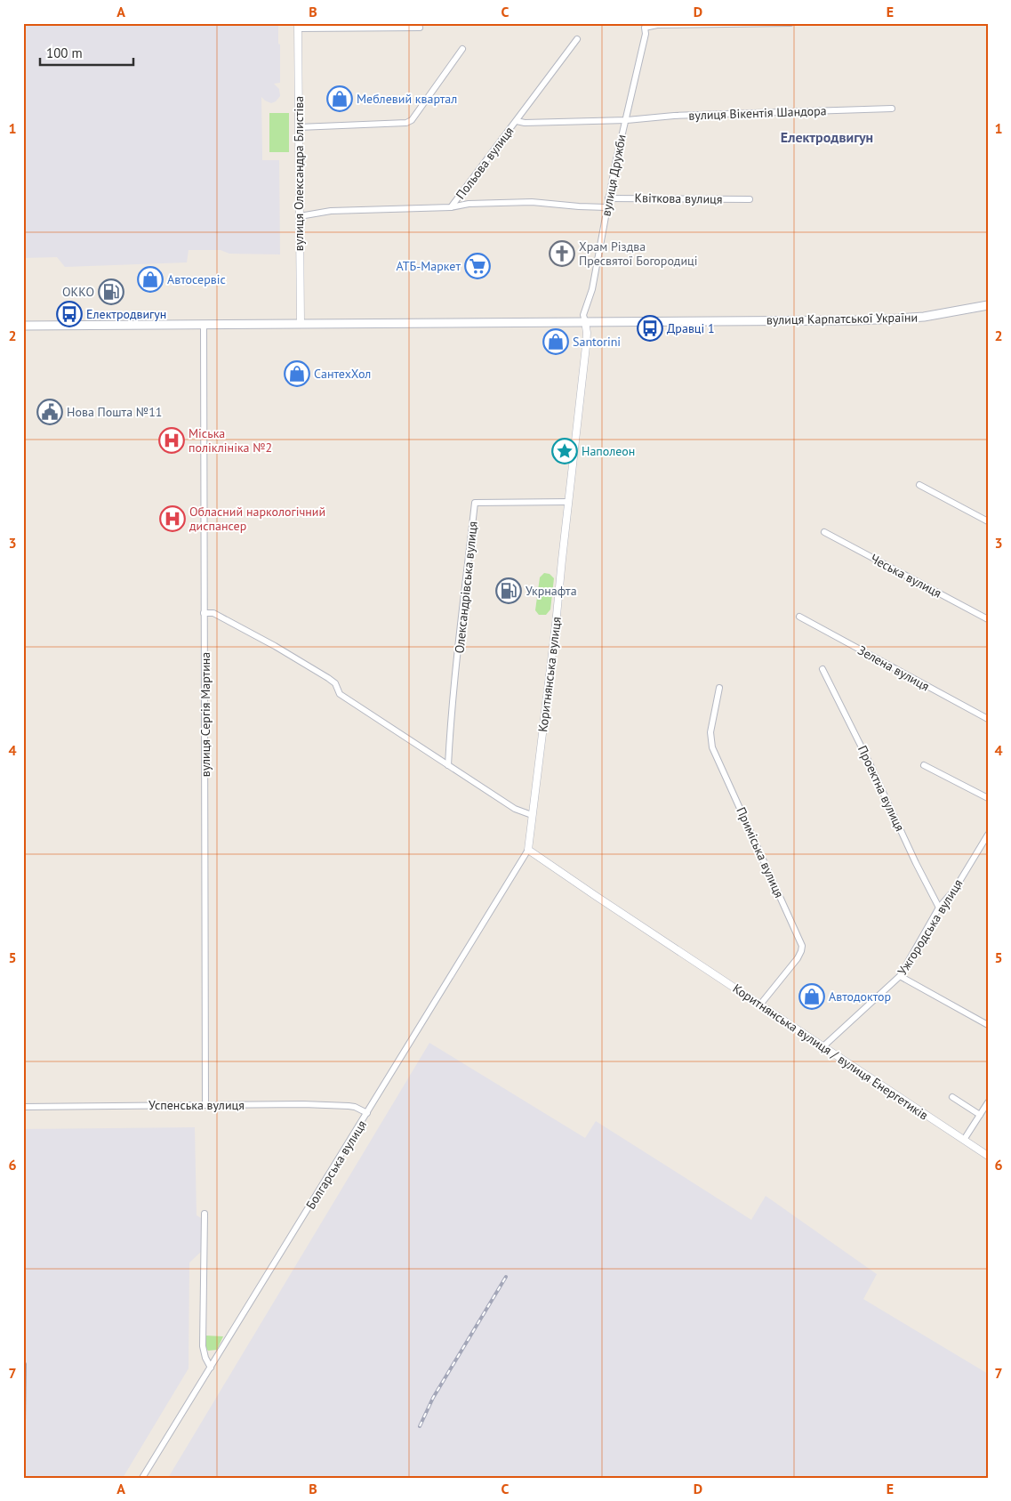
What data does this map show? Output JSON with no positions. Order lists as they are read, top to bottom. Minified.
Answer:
{"streets":{"main road":["вулиця Карпатської України"],"street":["вулиця Вікентія Шандора","Польова вулиця","вулиця Олександра Блистіва","вулиця Дружби","Квіткова вулиця","Чеська вулиця","Олександрівська вулиця","Зелена вулиця","Коритнянська вулиця","вулиця Сергія Мартина","Проектна вулиця","Приміська вулиця","Ужгородська вулиця","Коритнянська вулиця / вулиця Енергетиків","Успенська вулиця","Болгарська вулиця"]},"crossings":[["вулиця Вікентія Шандора","Польова вулиця"],["вулиця Вікентія Шандора","вулиця Дружби"],["Польова вулиця","вулиця Олександра Блистіва"],["вулиця Олександра Блистіва","вулиця Карпатської України"],["вулиця Дружби","Квіткова вулиця"],["вулиця Дружби","вулиця Карпатської України"],["вулиця Дружби","Коритнянська вулиця"],["вулиця Карпатської України","Коритнянська вулиця"],["Олександрівська вулиця","Коритнянська вулиця"],["Коритнянська вулиця","Коритнянська вулиця / вулиця Енергетиків"],["Коритнянська вулиця","Болгарська вулиця"],["вулиця Сергія Мартина","Успенська вулиця"],["Проектна вулиця","Ужгородська вулиця"],["Приміська вулиця","Коритнянська вулиця / вулиця Енергетиків"],["Ужгородська вулиця","Коритнянська вулиця / вулиця Енергетиків"],["Коритнянська вулиця / вулиця Енергетиків","Болгарська вулиця"],["Успенська вулиця","Болгарська вулиця"]],"districts":["Електродвигун"],"places":{"shop":["Меблевий квартал","Автосервiс","Santorini","СантехХол","Автодоктор"],"church":["Храм Різдва Пресвятої Богородиці"],"supermarket":["АТБ-Маркет"],"fuel station":["ОККО","Укрнафта"],"bus stop":["Електродвигун","Дравці 1"],"public building":["Нова Пошта №11"],"hospital":["Міська поліклініка №2","Обласний наркологічний диспансер"],"place":["Наполеон"]},"scale_bar":"100 m","grid":{"columns":["A","B","C","D","E"],"rows":["1","2","3","4","5","6","7"]}}
